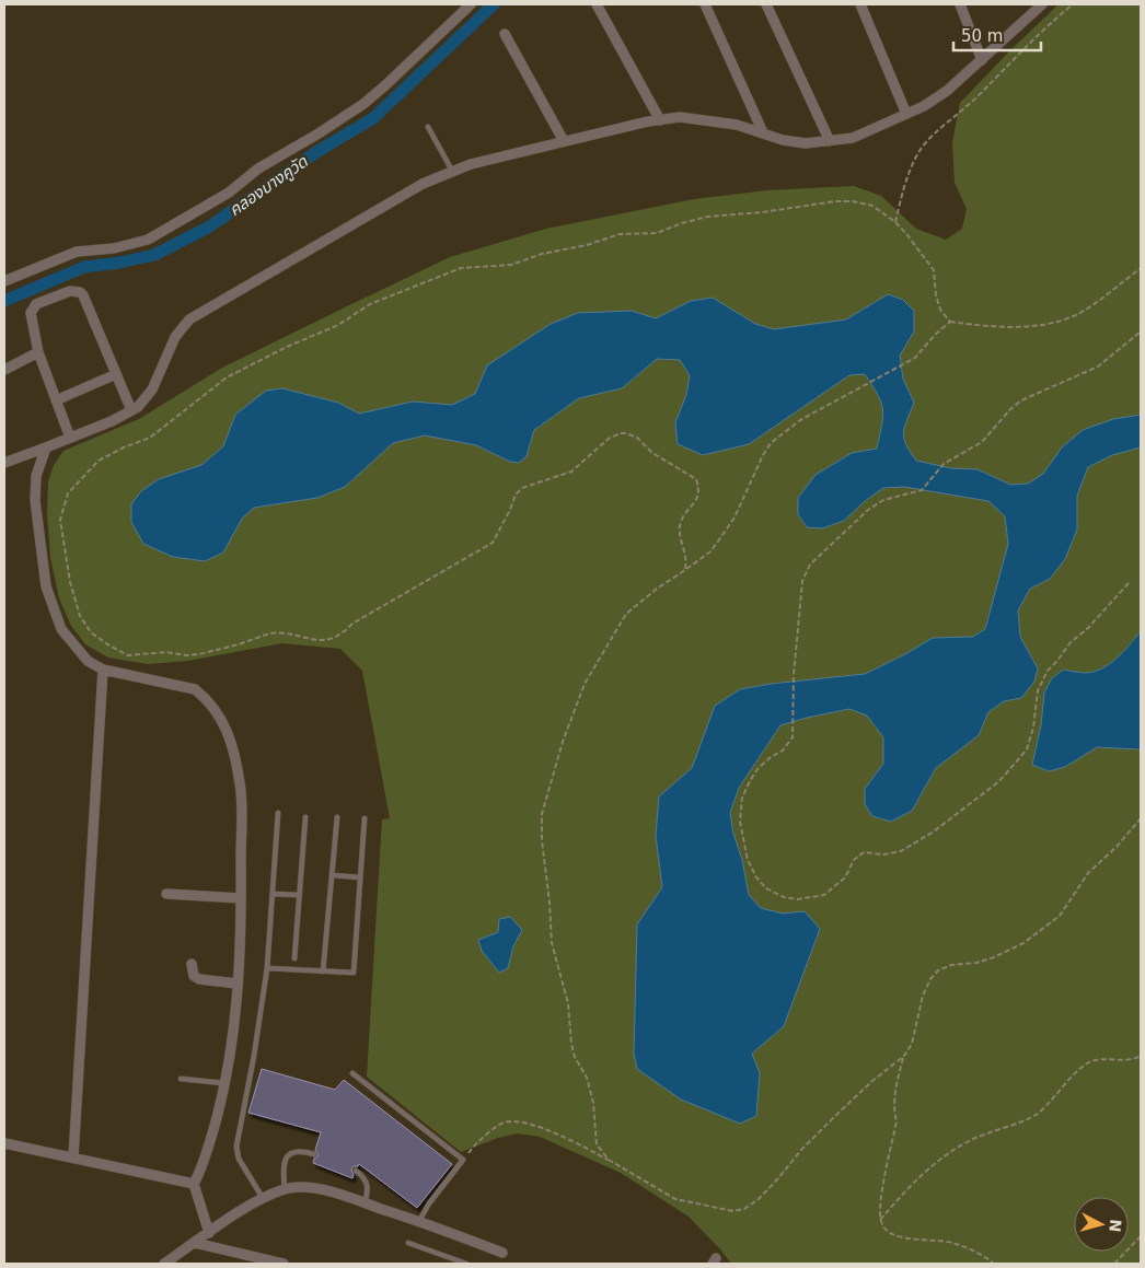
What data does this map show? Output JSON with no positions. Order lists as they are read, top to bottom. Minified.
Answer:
{"water":["คลองบางคูวัด"],"scale_bar":"50 m","north":"right"}
